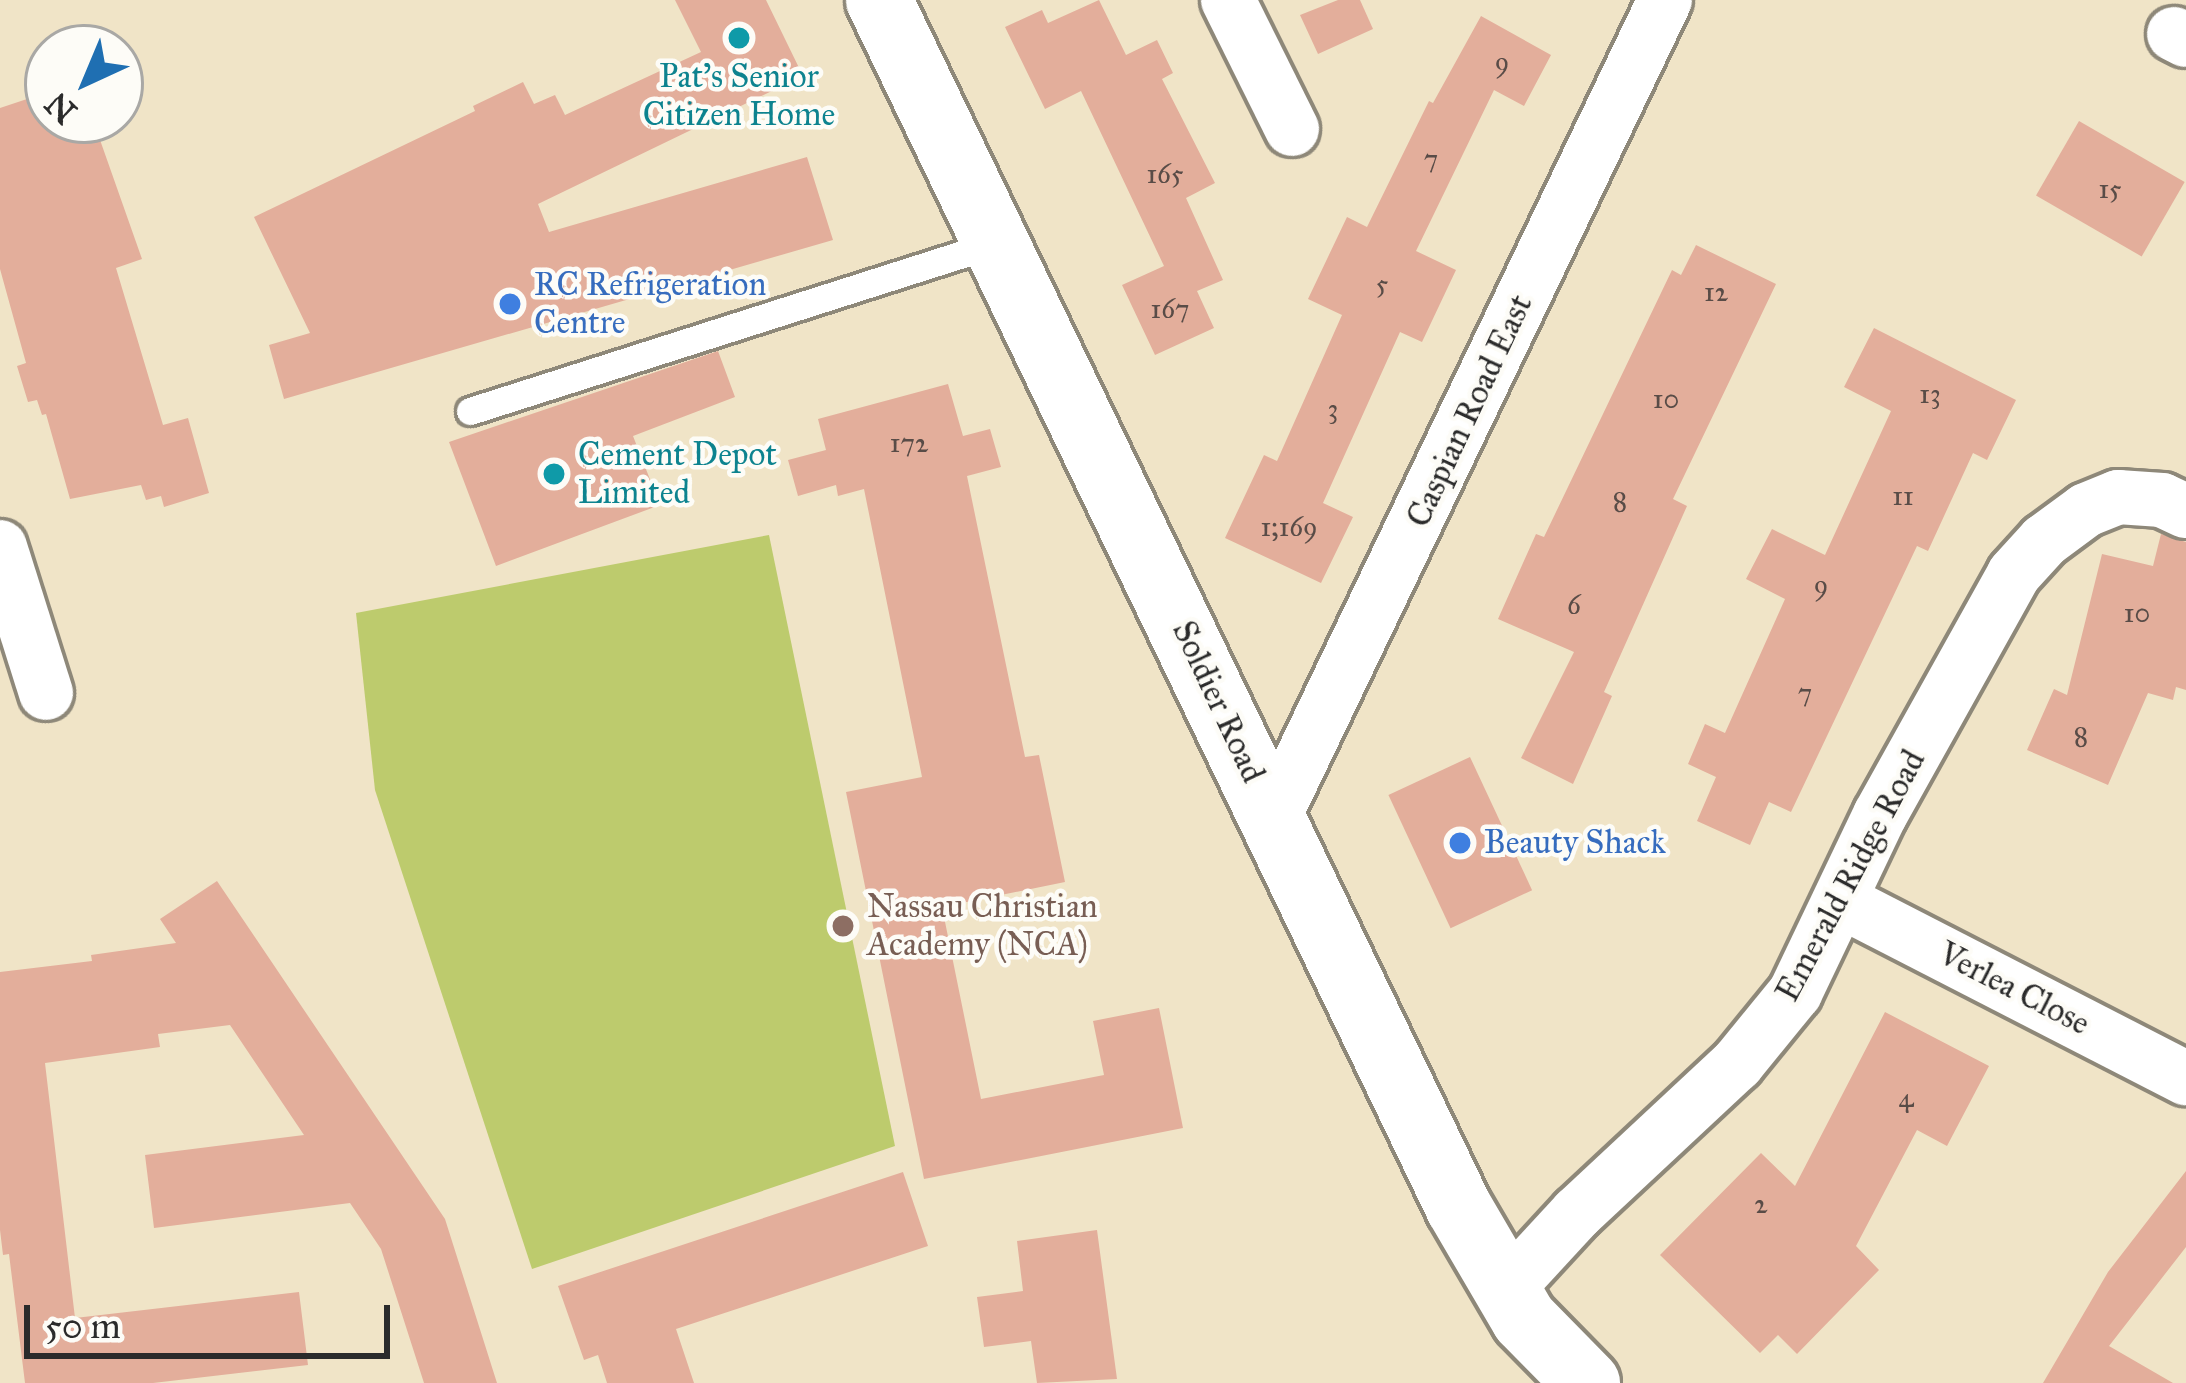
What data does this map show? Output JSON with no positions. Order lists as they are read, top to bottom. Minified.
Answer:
{"streets":{"main road":["Soldier Road"],"street":["Caspian Road East","Emerald Ridge Road","Verlea Close"]},"crossings":[["Caspian Road East","Soldier Road"],["Soldier Road","Emerald Ridge Road"],["Emerald Ridge Road","Verlea Close"]],"places":["Pat's Senior Citizen Home","RC Refrigeration Centre","Cement Depot Limited","Beauty Shack","Nassau Christian Academy (NCA)"],"house_numbers":["9","7","165","15","5","12","167","13","10","3","172","11","8","1;169","9","6","10","7","8","4","2"],"scale_bar":"50 m","north":"bottom left"}
